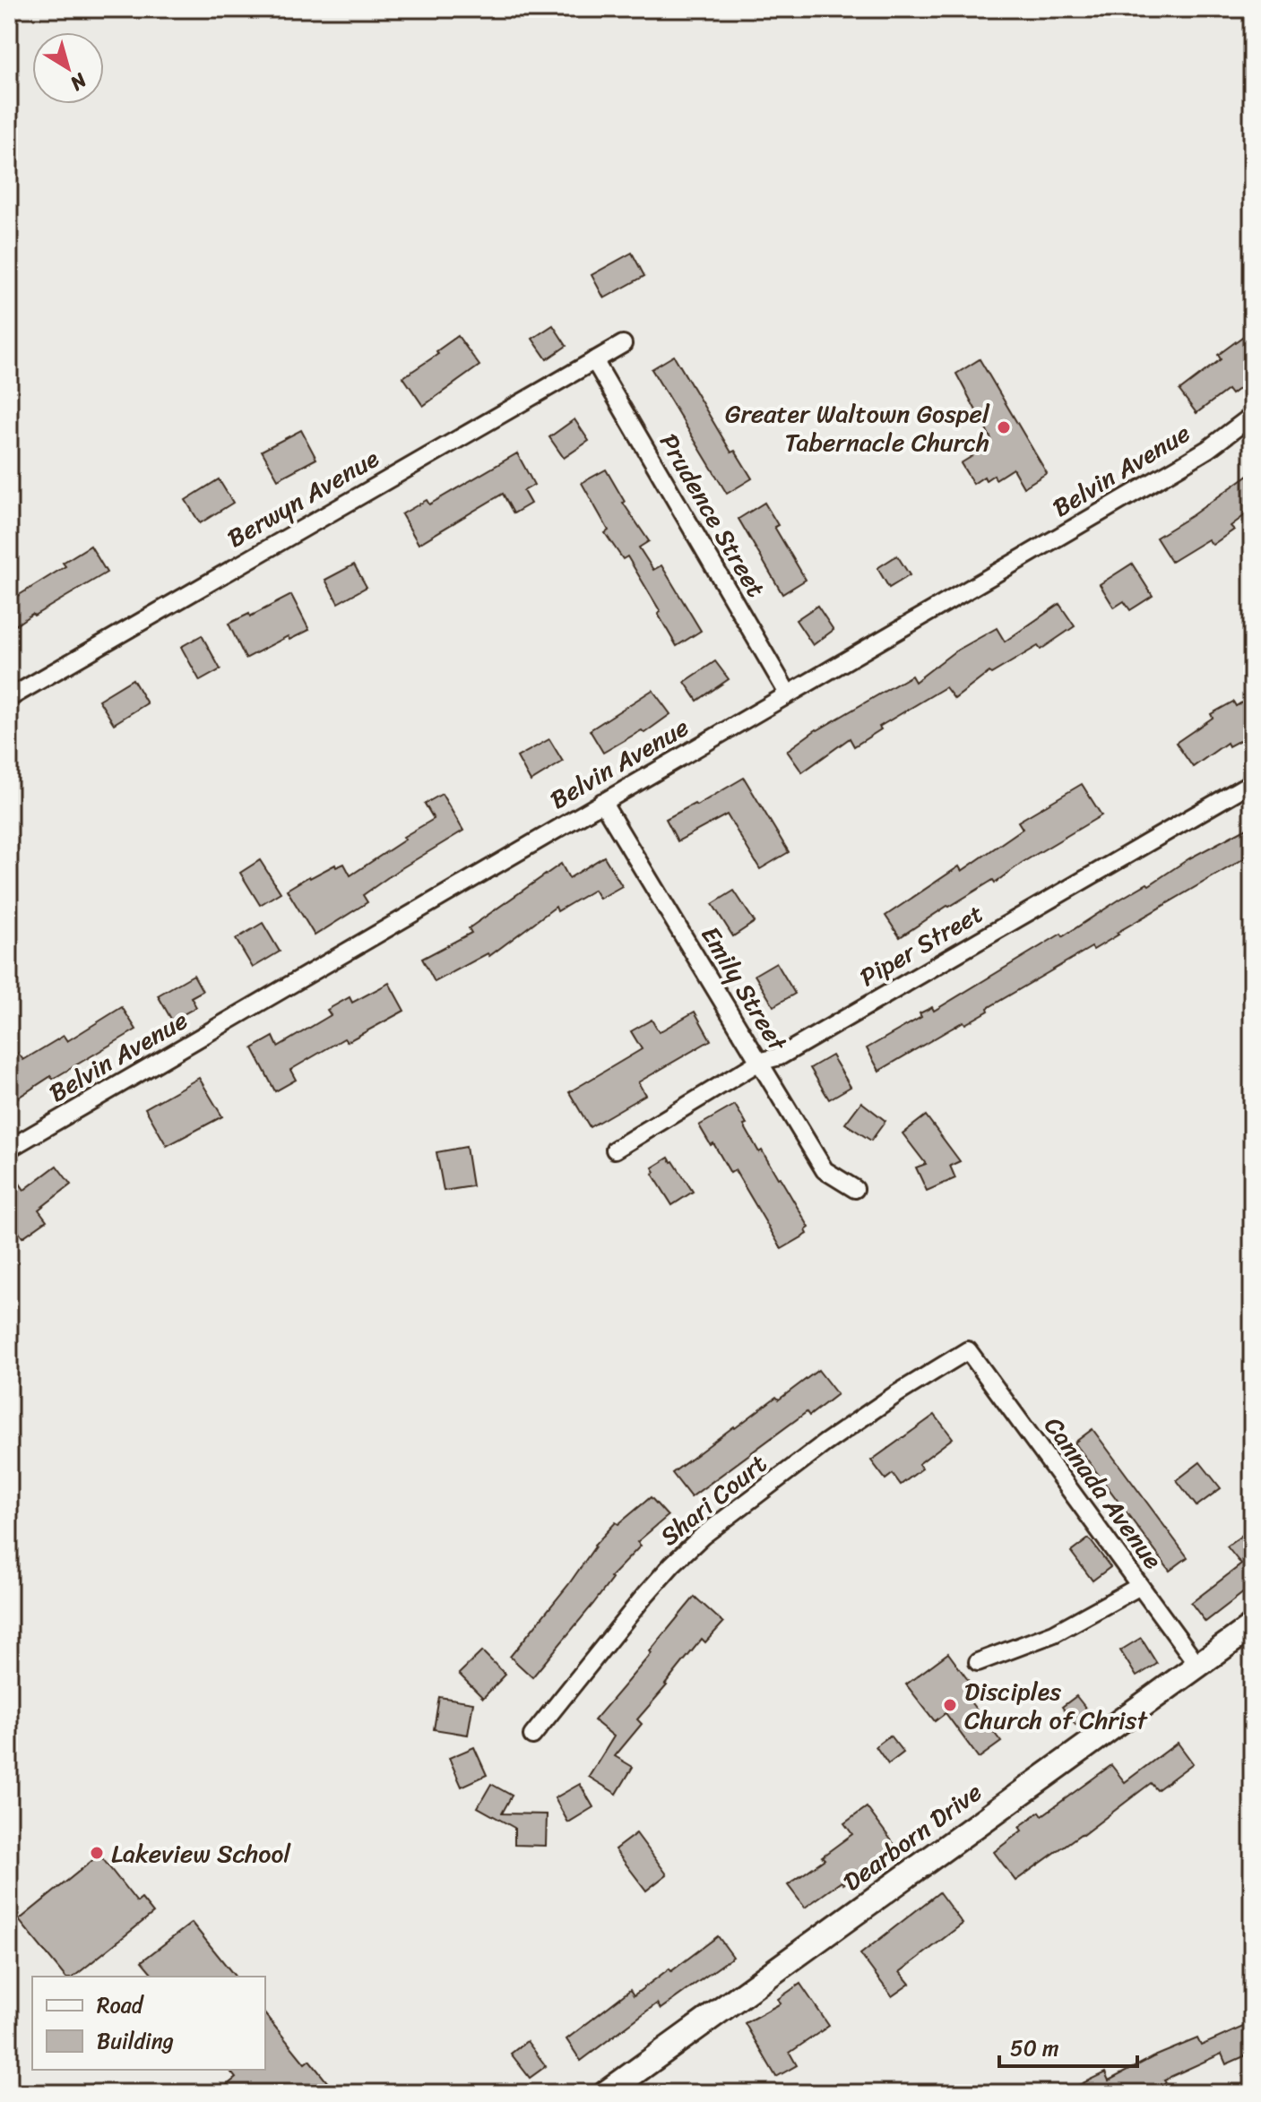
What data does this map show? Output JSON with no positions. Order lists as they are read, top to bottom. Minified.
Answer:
{"streets":{"street":["Belvin Avenue","Berwyn Avenue","Prudence Street","Piper Street","Emily Street","Cannada Avenue","Shari Court","Dearborn Drive"]},"crossings":[["Belvin Avenue","Prudence Street"],["Belvin Avenue","Emily Street"],["Berwyn Avenue","Prudence Street"],["Piper Street","Emily Street"],["Cannada Avenue","Shari Court"],["Cannada Avenue","Dearborn Drive"]],"places":["Greater Waltown Gospel Tabernacle Church","Disciples Church of Christ","Lakeview School"],"legend":["Road","Building"],"scale_bar":"50 m","north":"bottom right"}
